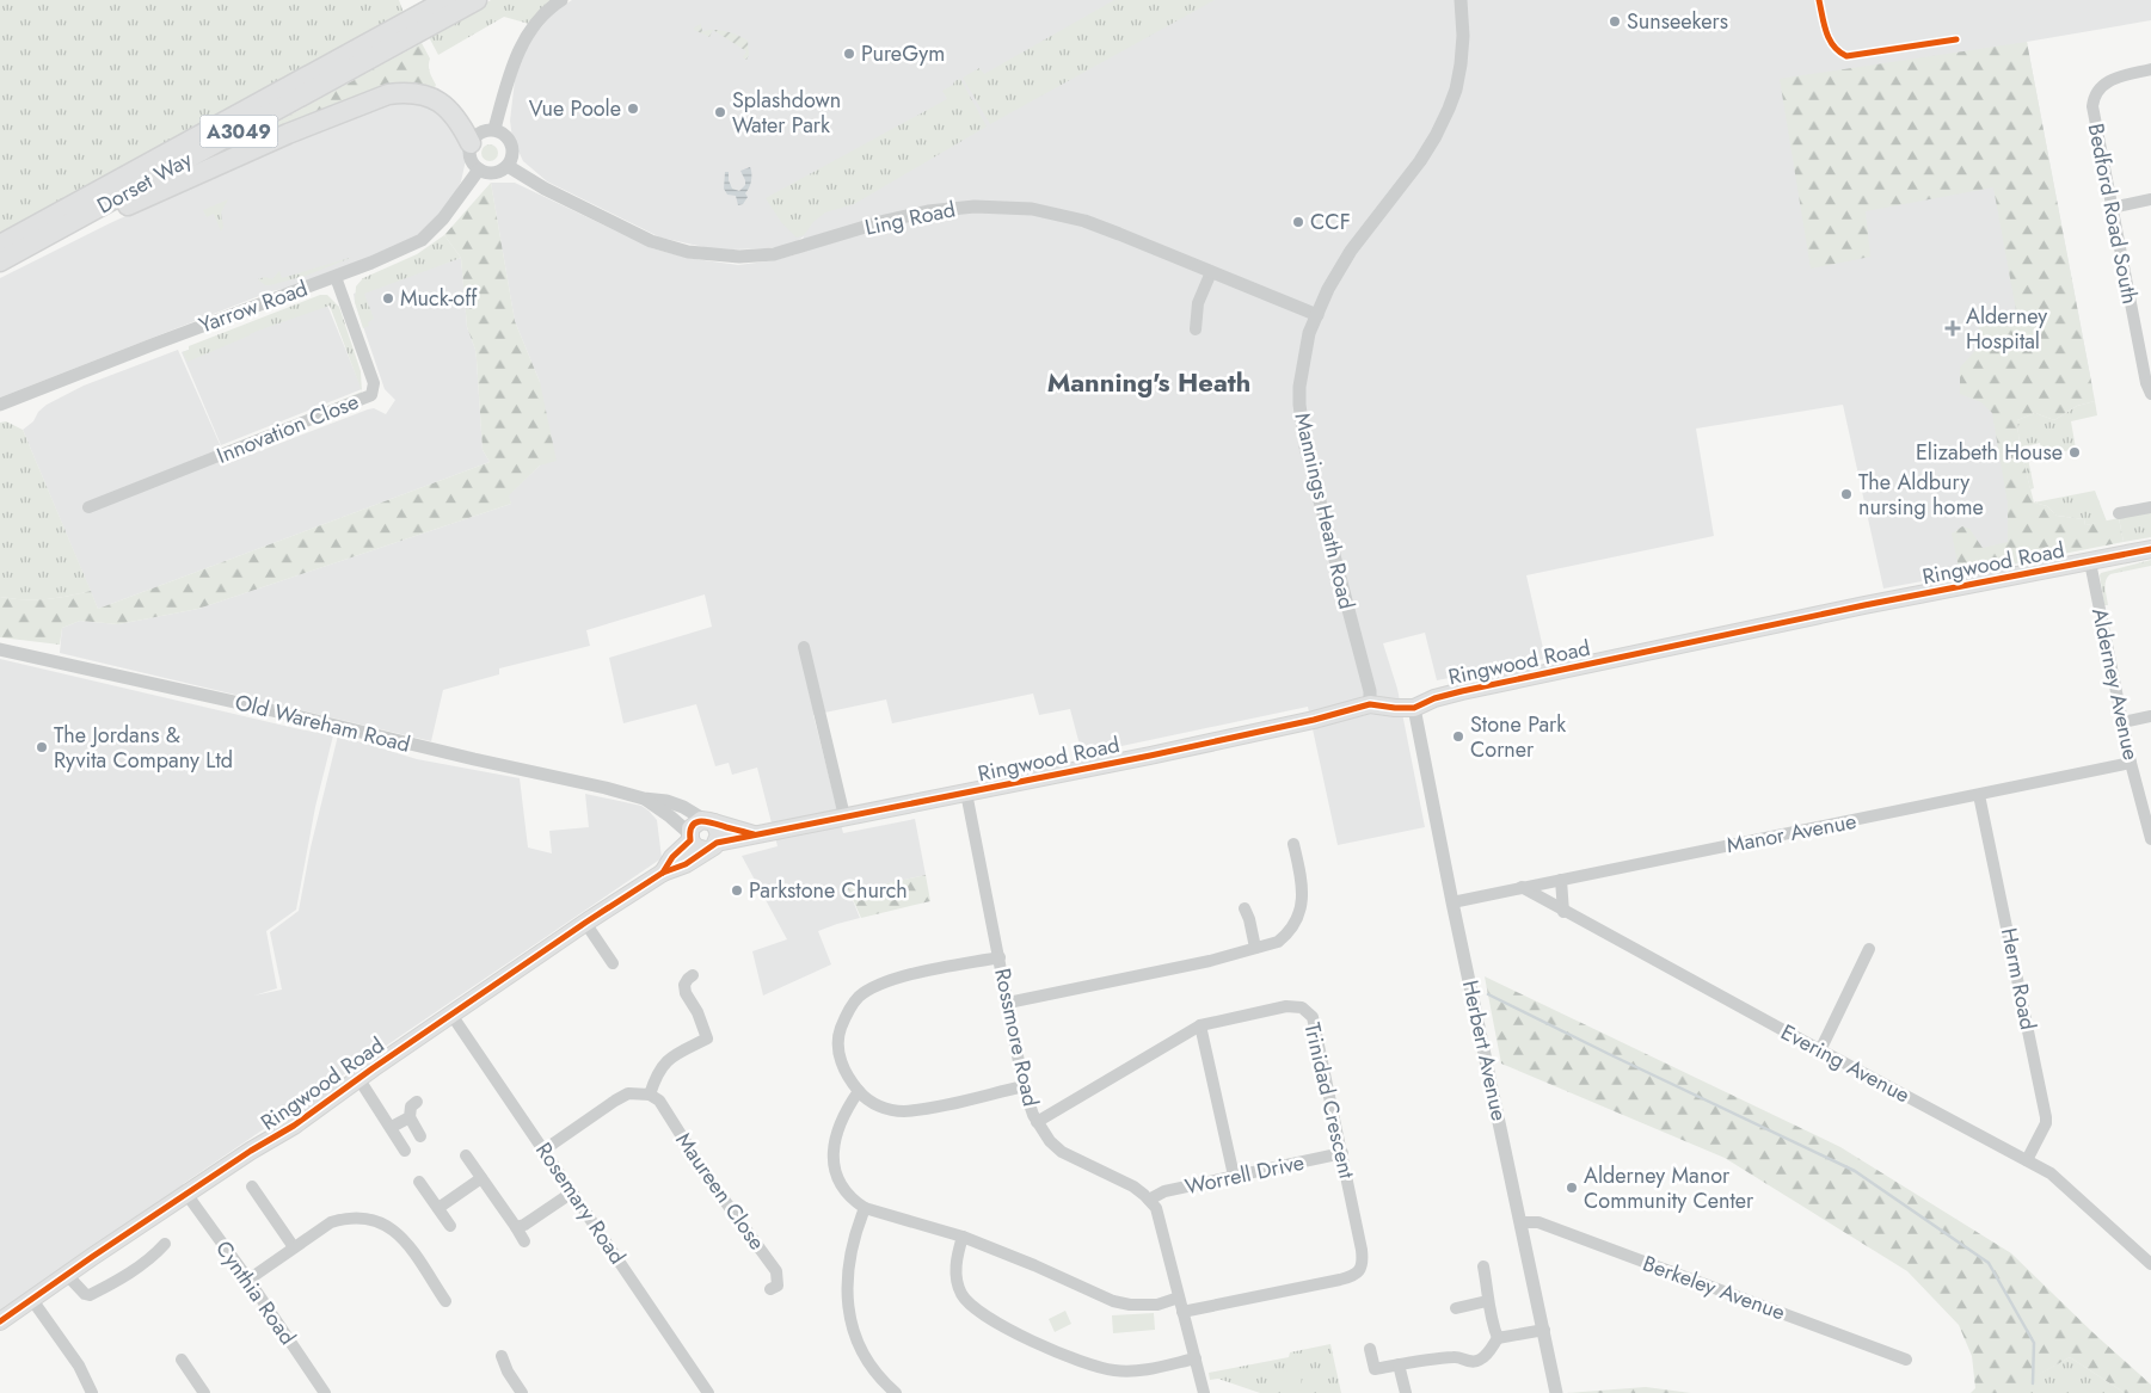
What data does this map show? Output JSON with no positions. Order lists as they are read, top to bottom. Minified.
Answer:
{"streets":{"highway":["A3049","Dorset Way"],"main road":["Ringwood Road"],"street":["Bedford Road South","Ling Road","Yarrow Road","Innovation Close","Mannings Heath Road","Alderney Avenue","Old Wareham Road","Manor Avenue","Herm Road","Rossmore Road","Herbert Avenue","Evering Avenue","Trinidad Crescent","Worrell Drive","Maureen Close","Rosemary Road","Berkeley Avenue","Cynthia Road"]},"crossings":[["Ling Road","Yarrow Road"],["Ling Road","Mannings Heath Road"],["Yarrow Road","Innovation Close"],["Mannings Heath Road","Ringwood Road"],["Ringwood Road","Alderney Avenue"],["Ringwood Road","Old Wareham Road"],["Ringwood Road","Rossmore Road"],["Ringwood Road","Herbert Avenue"],["Ringwood Road","Rosemary Road"],["Ringwood Road","Cynthia Road"],["Alderney Avenue","Manor Avenue"],["Manor Avenue","Herm Road"],["Manor Avenue","Herbert Avenue"],["Manor Avenue","Evering Avenue"],["Herm Road","Evering Avenue"],["Rossmore Road","Trinidad Crescent"],["Rossmore Road","Worrell Drive"],["Herbert Avenue","Berkeley Avenue"],["Trinidad Crescent","Worrell Drive"]],"districts":["Manning's Heath"],"places":{"other":["Sunseekers","PureGym","Vue Poole","Splashdown Water Park","CCF","Muck-off","Elizabeth House","The Aldbury nursing home","Stone Park Corner","The Jordans & Ryvita Company Ltd","Parkstone Church","Alderney Manor Community Center"],"health":["Alderney Hospital"]}}
